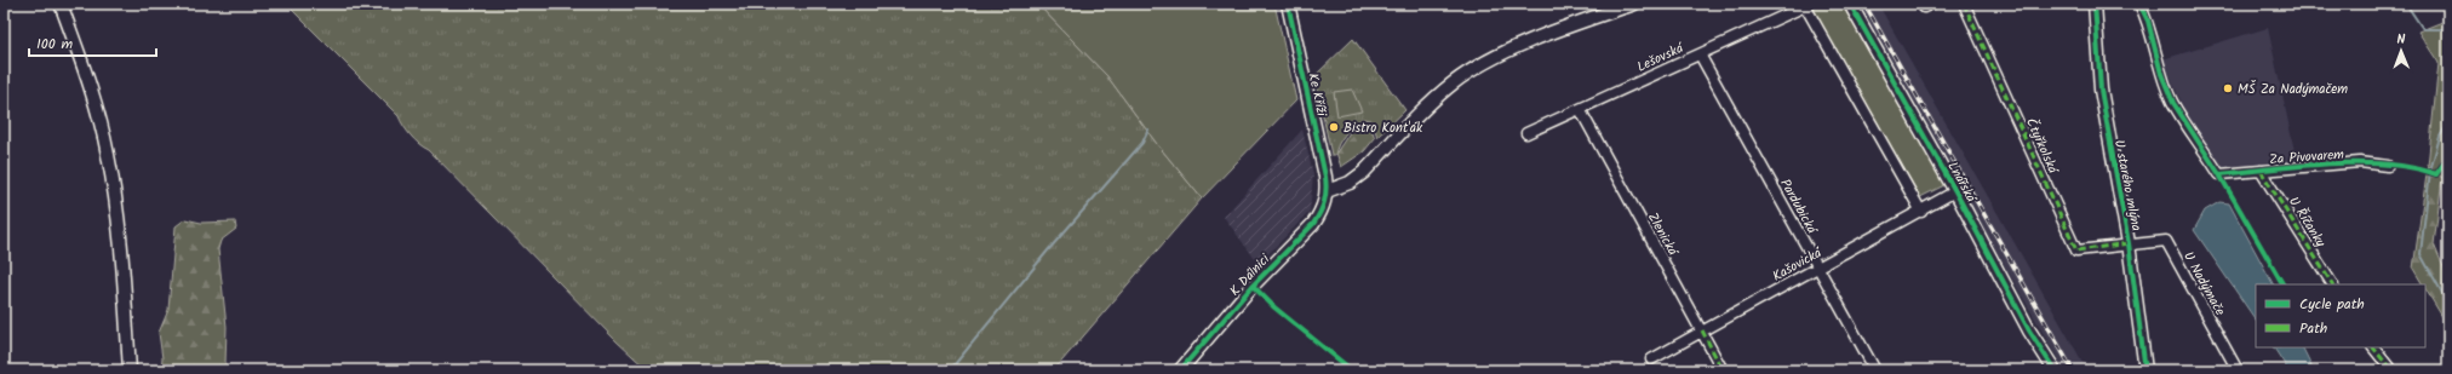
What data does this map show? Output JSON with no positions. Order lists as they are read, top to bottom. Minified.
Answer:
{"streets":{"street":["Lešovská","Ke Kříži","Čtyřkolská","Za Pivovarem","Lnářská","U starého mlýna","Pardubická","U Říčanky","Zlenická","Kašovická","K Dálnici","U Nadýmače"]},"crossings":[["Lešovská","Pardubická"],["Lešovská","Zlenická"],["Ke Kříži","K Dálnici"],["Čtyřkolská","U starého mlýna"],["Čtyřkolská","U Nadýmače"],["Za Pivovarem","U Říčanky"],["Lnářská","Kašovická"],["U starého mlýna","U Nadýmače"],["Pardubická","Kašovická"],["Zlenická","Kašovická"]],"places":["MŠ Za Nadýmačem","Bistro Kont'ák"],"legend":["Cycle path","Path"],"scale_bar":"100 m","north":"top"}
